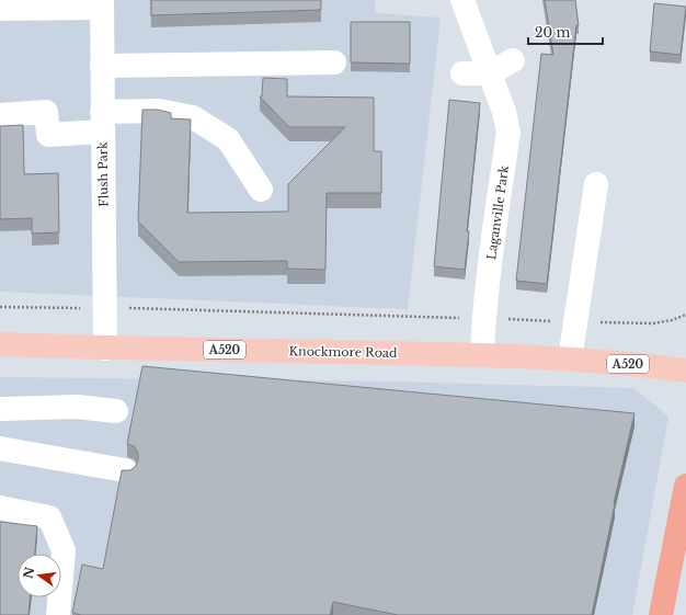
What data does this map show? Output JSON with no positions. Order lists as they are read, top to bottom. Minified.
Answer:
{"streets":{"main road":["A520","Knockmore Road"],"street":["Flush Park","Laganville Park"]},"crossings":[["Flush Park","Knockmore Road"],["Laganville Park","Knockmore Road"]],"scale_bar":"20 m","north":"left"}
